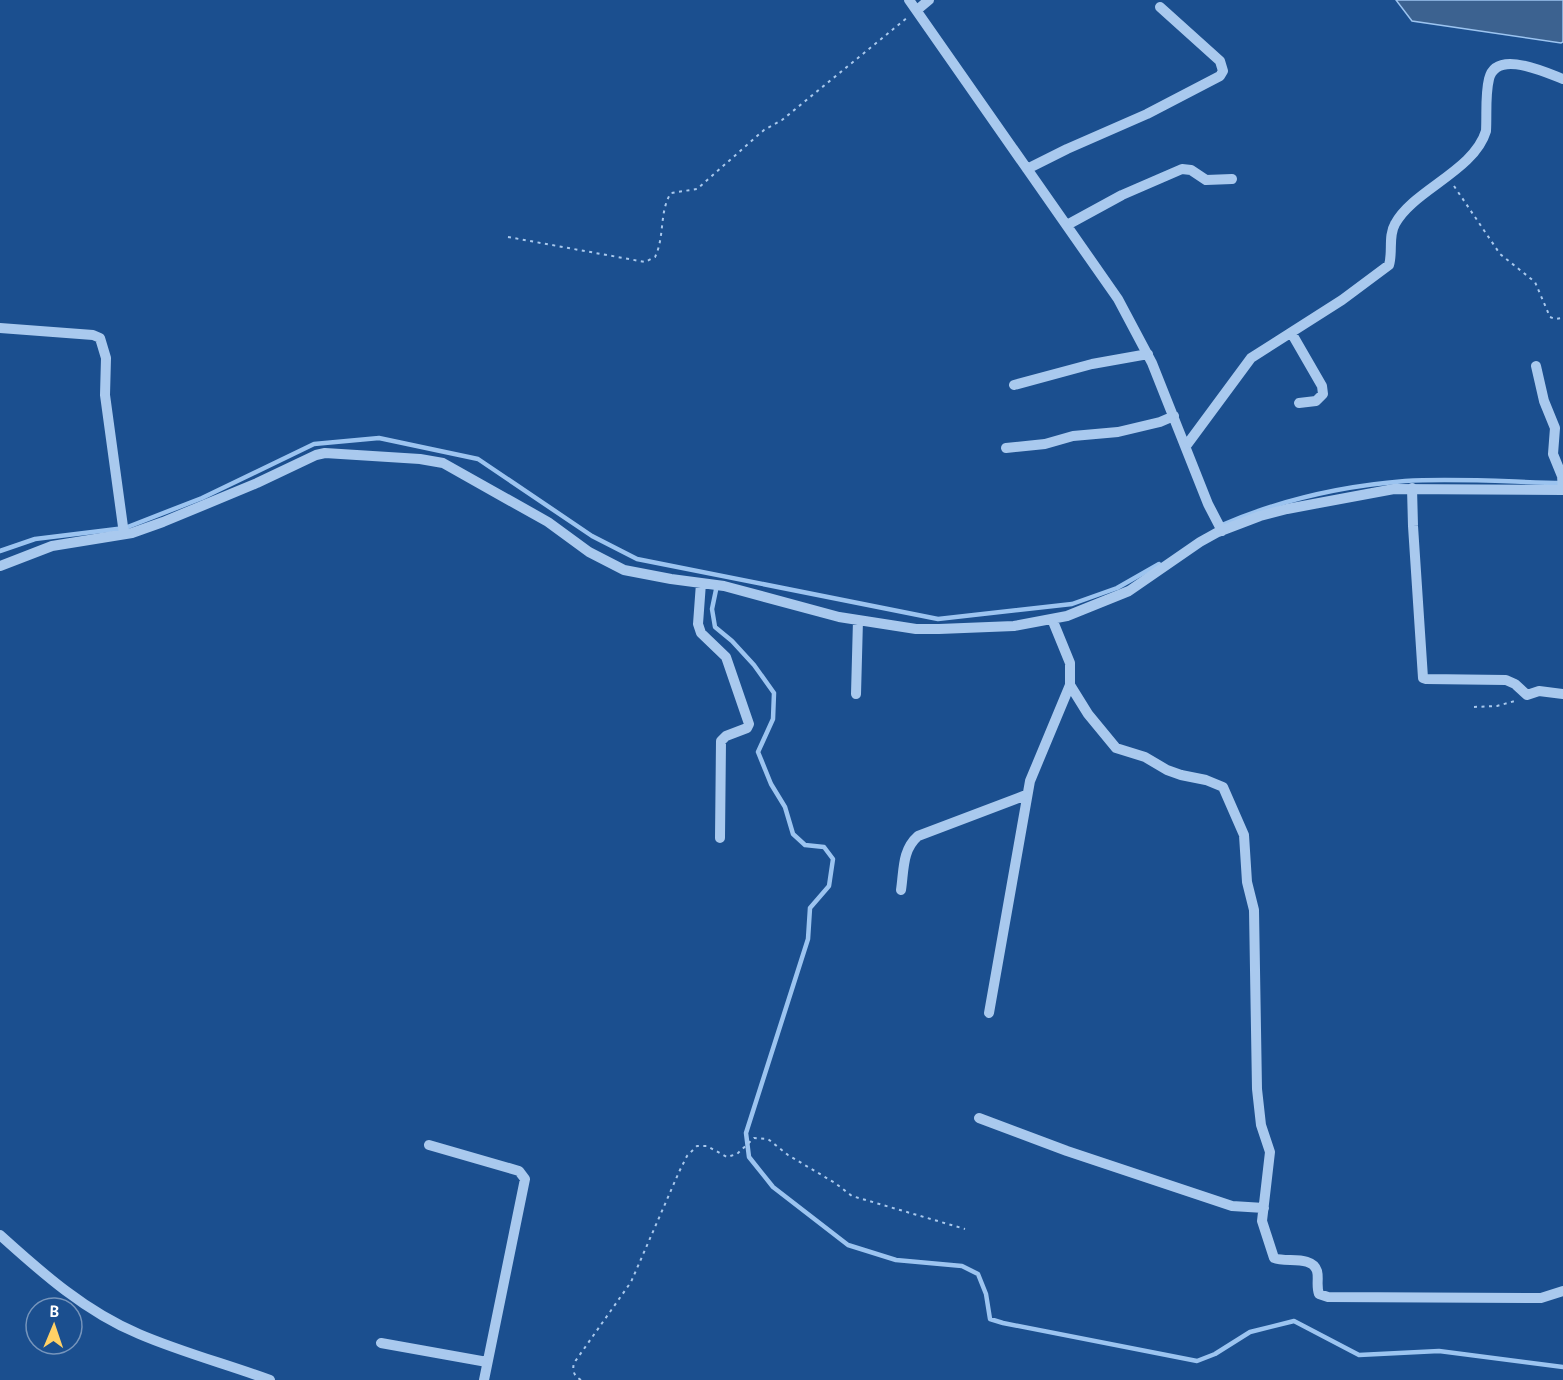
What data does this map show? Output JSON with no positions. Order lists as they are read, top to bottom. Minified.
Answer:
{"north":"top"}
